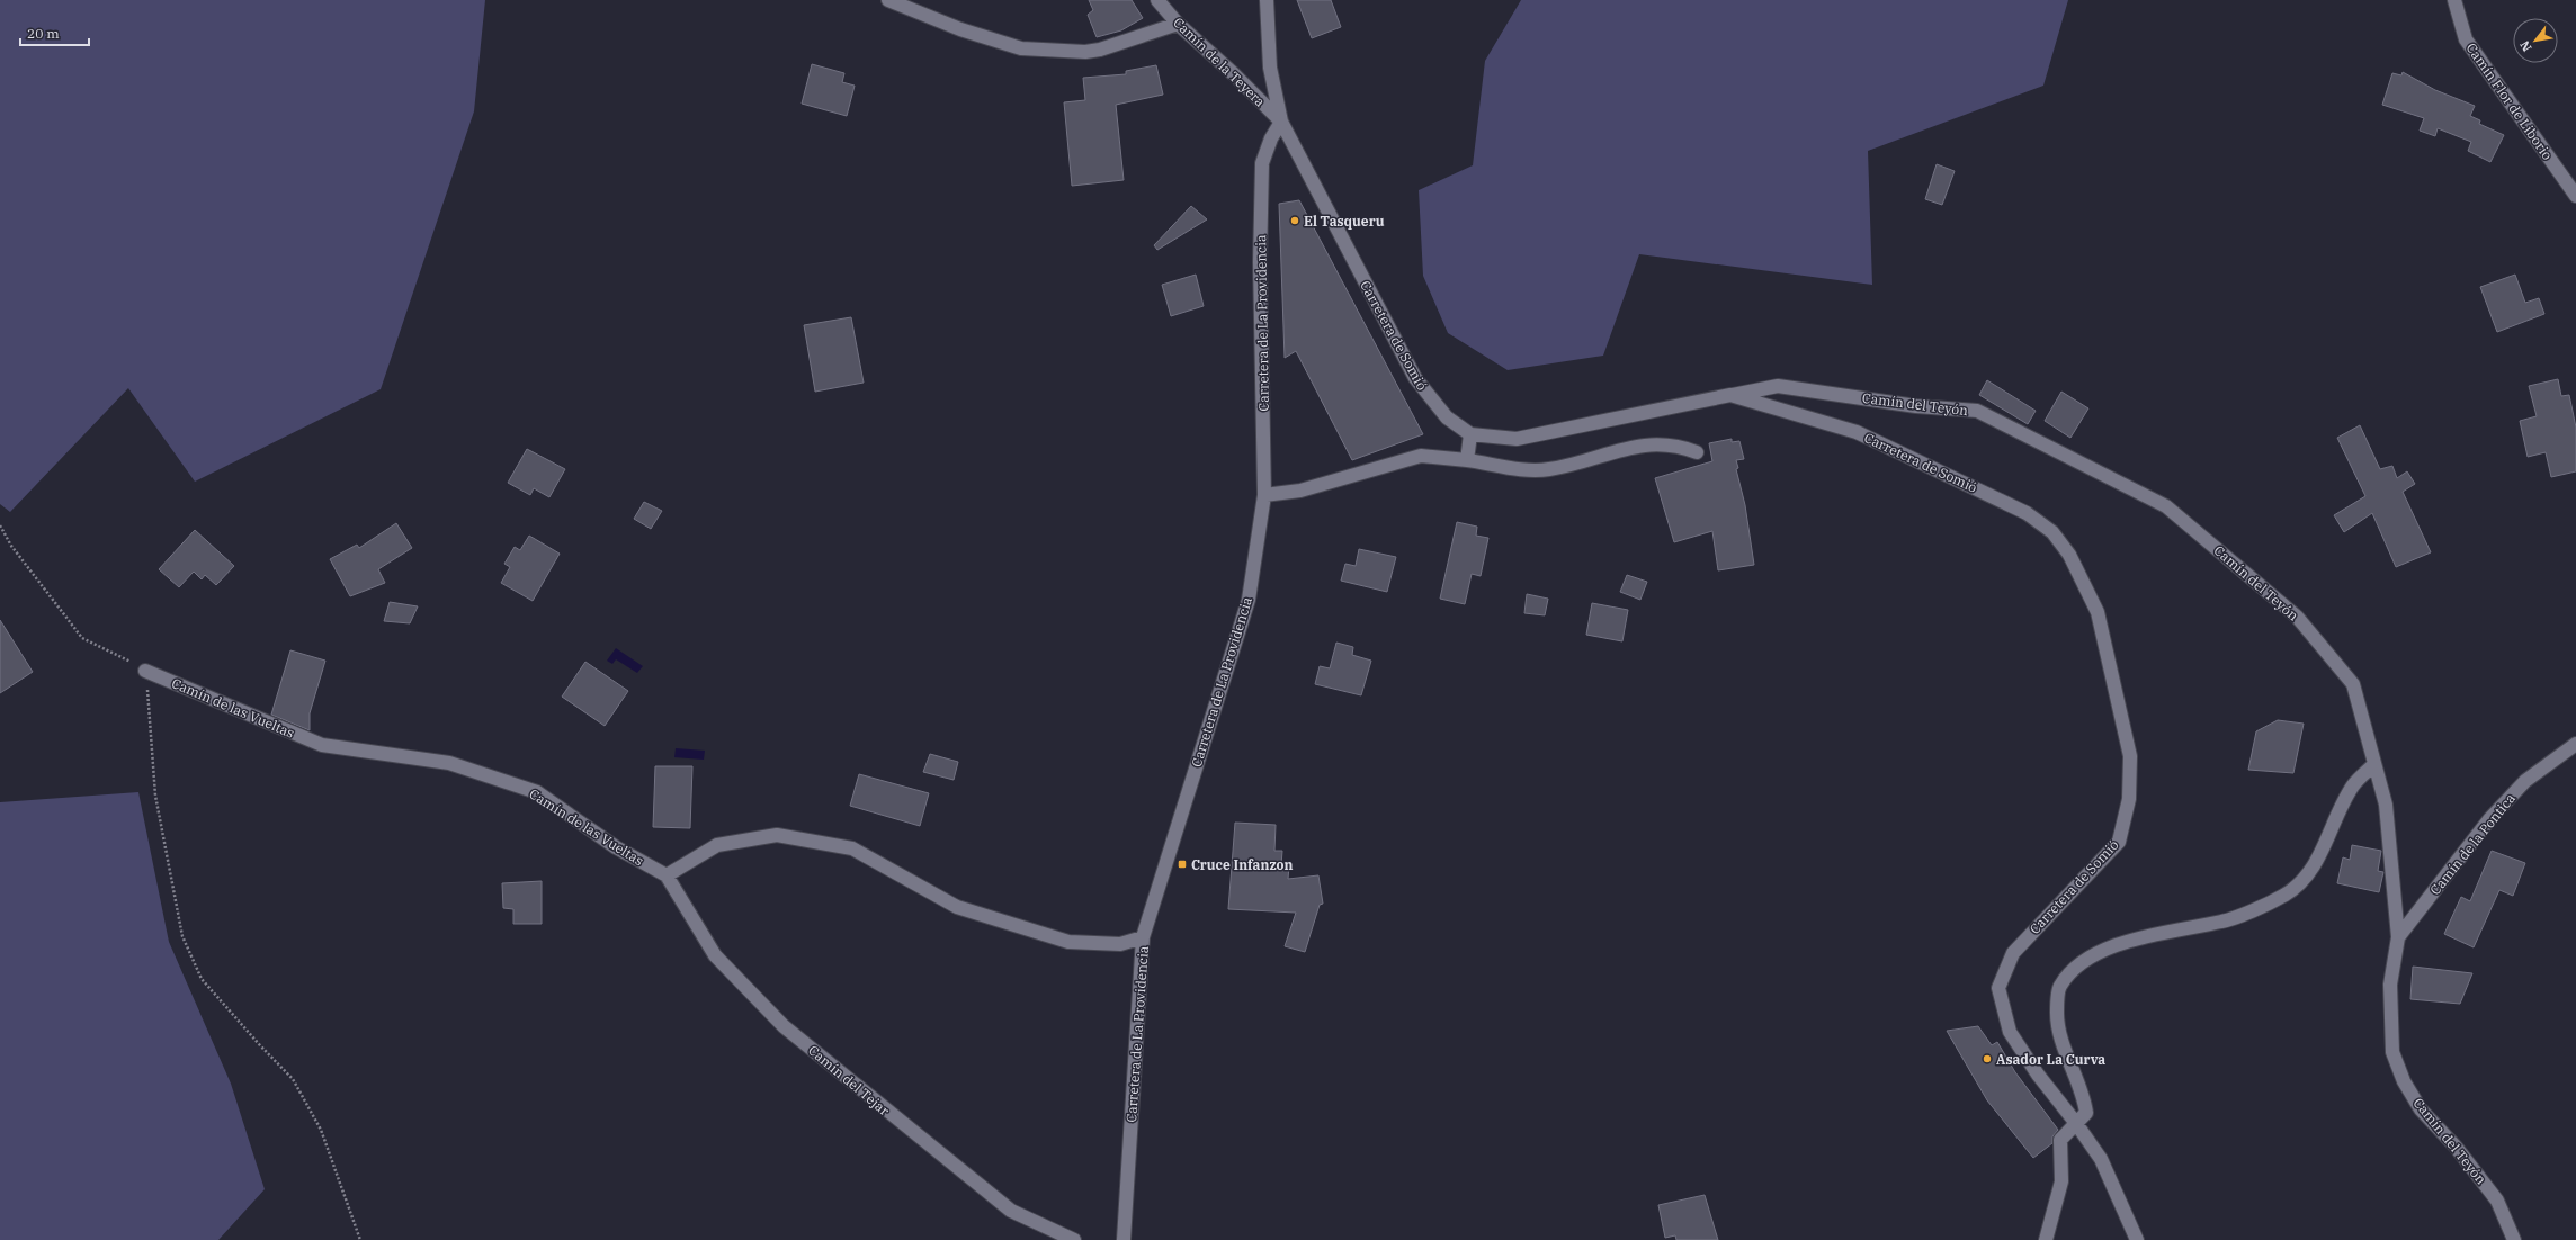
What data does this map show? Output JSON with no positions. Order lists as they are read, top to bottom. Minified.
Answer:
{"streets":{"street":["Camín de la Teyera","Camín Flor de Liborio","Carretera de La Providencia","Carretera de Somió","Camín del Teyón","Camín de las Vueltas","Camín de la Pontica","Camín del Tejar"]},"crossings":[["Camín de la Teyera","Carretera de La Providencia"],["Camín de la Teyera","Carretera de Somió"],["Carretera de La Providencia","Carretera de Somió"],["Carretera de Somió","Camín del Teyón"],["Camín del Teyón","Camín de la Pontica"],["Camín de las Vueltas","Camín del Tejar"]],"places":{"other":["El Tasqueru","Asador La Curva"],"transit":["Cruce Infanzon"]},"scale_bar":"20 m","north":"bottom left"}
